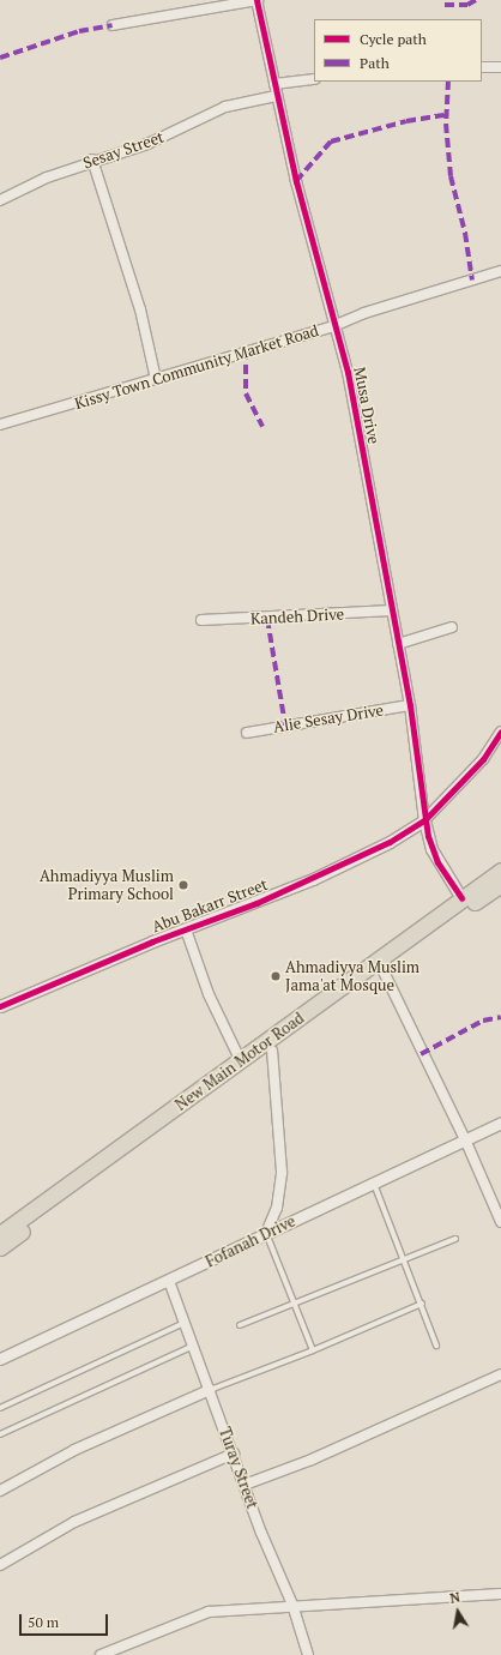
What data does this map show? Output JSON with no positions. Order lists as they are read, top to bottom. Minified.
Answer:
{"streets":{"highway":["New Main Motor Road"],"street":["Sesay Street","Kissy Town Community Market Road","Musa Drive","Kandeh Drive","Alie Sesay Drive","Abu Bakarr Street","Fofanah Drive","Turay Street"]},"crossings":[["Sesay Street","Musa Drive"],["Kissy Town Community Market Road","Musa Drive"],["Musa Drive","Kandeh Drive"],["Musa Drive","Alie Sesay Drive"],["Musa Drive","Abu Bakarr Street"],["Fofanah Drive","Turay Street"]],"places":["Ahmadiyya Muslim Primary School","Ahmadiyya Muslim Jama'at Mosque"],"legend":["Cycle path","Path"],"scale_bar":"50 m","north":"top"}
